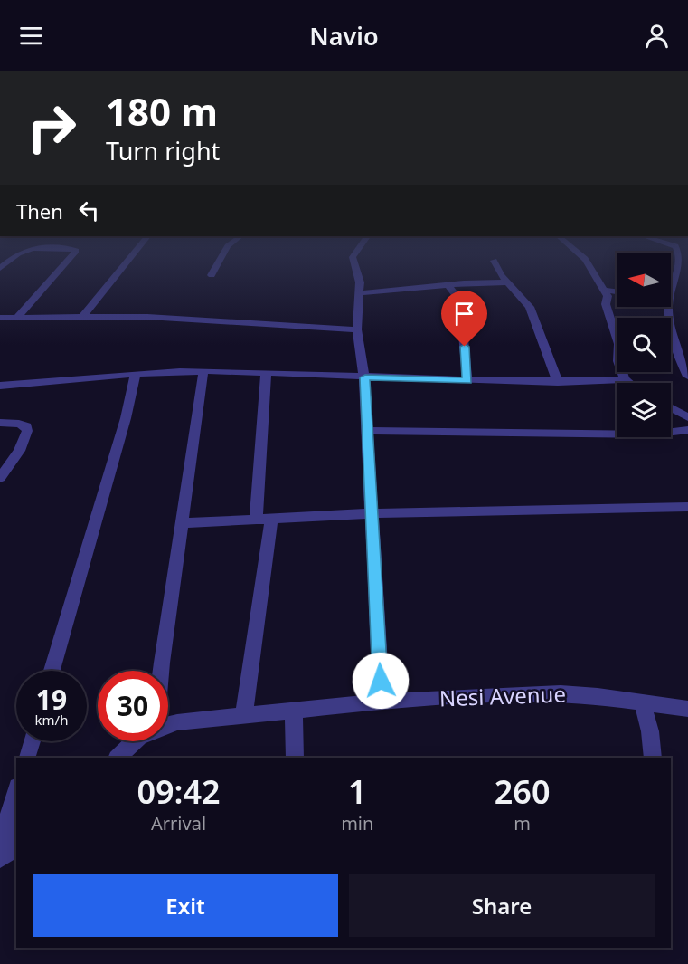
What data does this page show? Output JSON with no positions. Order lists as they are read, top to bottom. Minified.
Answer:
{"streets":{"street":["Nesi Avenue"]},"north":"left","page":{"header":"Navio","turn":["180 m","Turn right"],"then":"Then","speed":"19 km/h","limit":"30","eta":["09:42","Arrival","1","min","260","m"],"buttons":["Exit","Share"]}}
